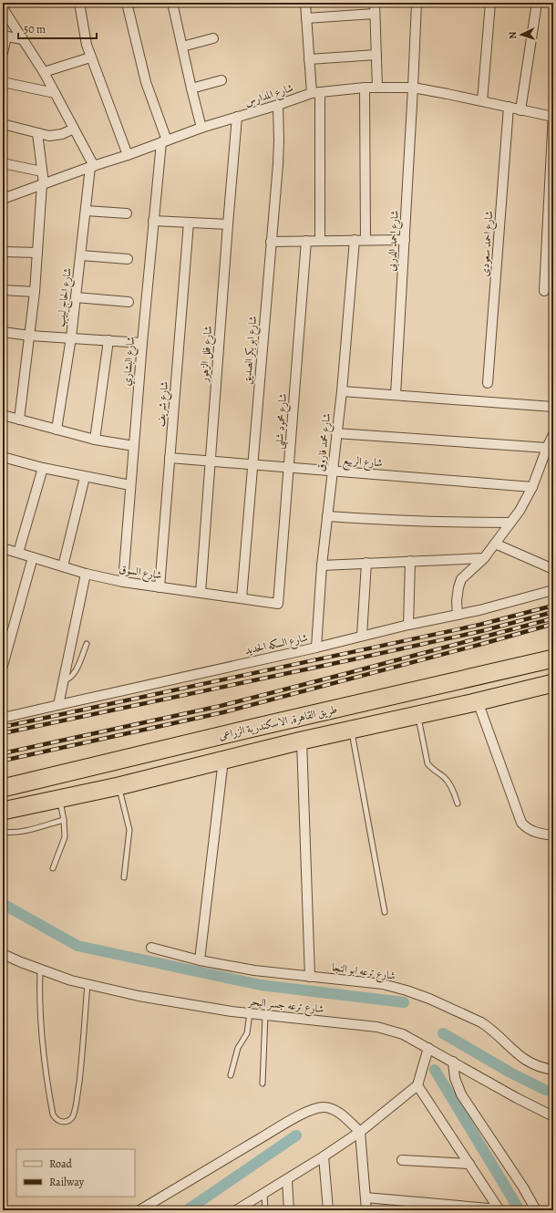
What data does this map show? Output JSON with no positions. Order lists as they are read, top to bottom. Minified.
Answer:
{"streets":{"highway":["طريق القاهرة, الاسكندرية الزراعى"],"street":["شارع المدارس","شارع احمد الدربى","شارع احمد سعودى","شارع الحاج لبيب","شارع ابو بكر الصديق","شارع فلل الزهور","شارع البشاري","شارع شريف","شارع محمود شلبى","شارع محمد فاروق","شارع الربيع","شارع السوق","شارع السكه الحديد","شارع ترعه ابو النجا","شارع ترعه جسر البحر"]},"crossings":[["شارع المدارس","شارع احمد الدربى"],["شارع المدارس","شارع احمد سعودى"],["شارع المدارس","شارع الحاج لبيب"],["شارع المدارس","شارع ابو بكر الصديق"],["شارع المدارس","شارع فلل الزهور"],["شارع المدارس","شارع البشاري"],["شارع ابو بكر الصديق","شارع الربيع"],["شارع ابو بكر الصديق","شارع السوق"],["شارع فلل الزهور","شارع الربيع"],["شارع فلل الزهور","شارع السوق"],["شارع البشاري","شارع السوق"],["شارع شريف","شارع الربيع"],["شارع شريف","شارع السوق"],["شارع محمود شلبى","شارع الربيع"],["شارع محمود شلبى","شارع السوق"],["شارع محمد فاروق","شارع الربيع"],["شارع محمد فاروق","شارع السكه الحديد"]],"legend":["Road","Railway"],"scale_bar":"50 m","north":"left"}
